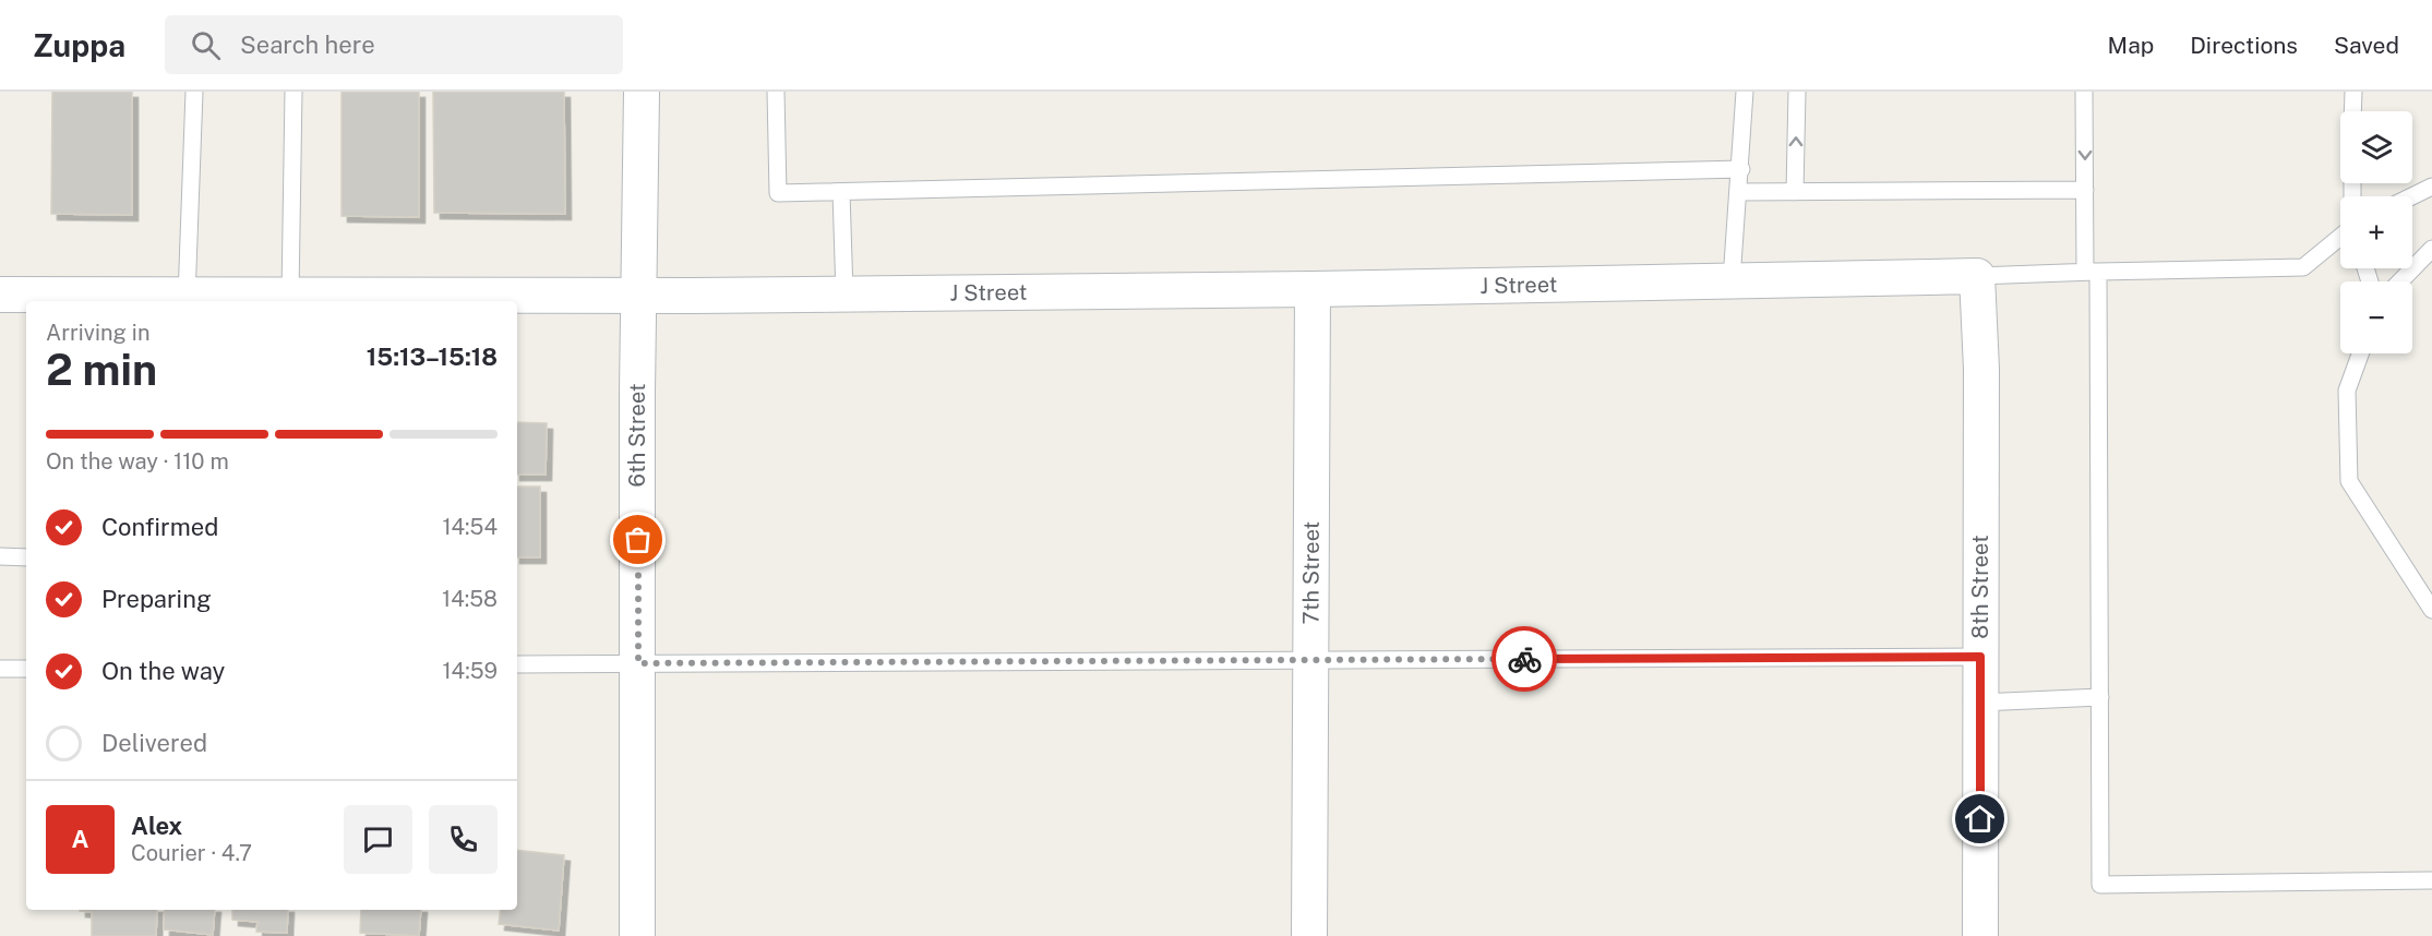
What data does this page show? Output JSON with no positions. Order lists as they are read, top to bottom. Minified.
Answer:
{"streets":{"street":["J Street","6th Street","7th Street","8th Street"]},"crossings":[["J Street","6th Street"],["J Street","7th Street"],["J Street","8th Street"]],"page":{"header":"Zuppa","search":"Search here","nav":["Map","Directions","Saved"],"map_buttons":["+","−"],"heading":["2 min","Arriving in","15:13–15:18"],"panel":["Alex","Courier · 4.7"],"bar":"On the way · 110 m","list":[["Confirmed","14:54"],["Preparing","14:58"],["On the way","14:59"],"Delivered"],"round":"A"}}
